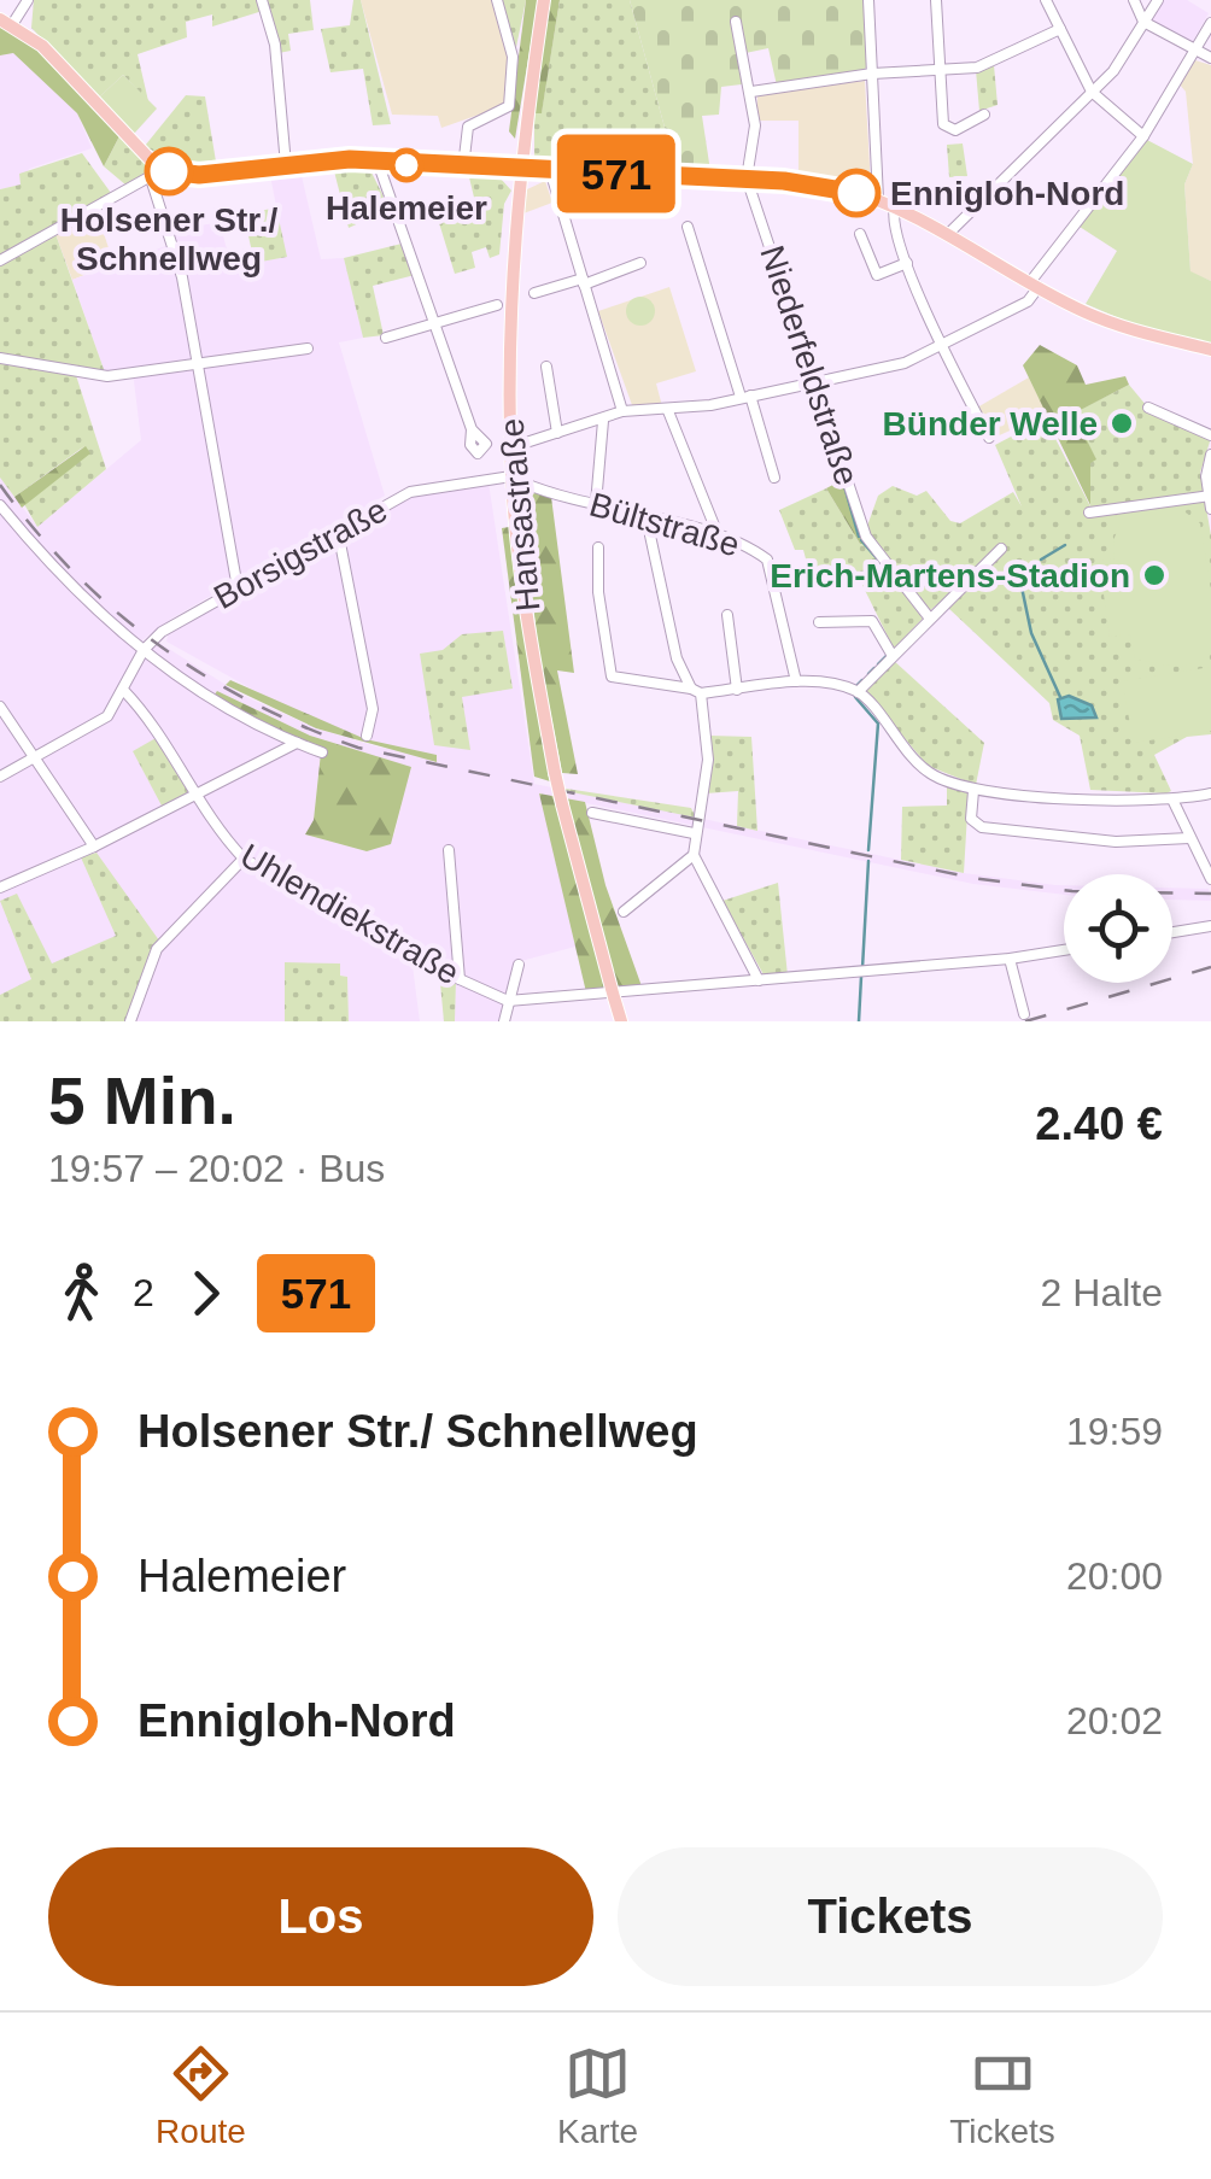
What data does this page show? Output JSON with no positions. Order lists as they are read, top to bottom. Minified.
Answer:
{"streets":{"main road":["Hansastraße"],"street":["Niederfeldstraße","Bültstraße","Borsigstraße","Uhlendiekstraße"]},"crossings":[["Hansastraße","Bültstraße"],["Hansastraße","Borsigstraße"],["Bültstraße","Borsigstraße"],["Borsigstraße","Uhlendiekstraße"]],"places":["Halemeier","Holsener Str./ Schnellweg","Ennigloh-Nord","Bünder Welle","Erich-Martens-Stadion"],"lines":["bus line 571"],"page":{"on_map":"571","heading":["5 Min.","19:57 – 20:02 · Bus","2.40 €"],"legs":["2","571","2 Halte"],"list":[{"name":"Holsener Str./ Schnellweg","value":"19:59"},{"name":"Halemeier","value":"20:00"},{"name":"Ennigloh-Nord","value":"20:02"}],"buttons":["Los","Tickets"],"tabs":["Route","Karte","Tickets"]}}
